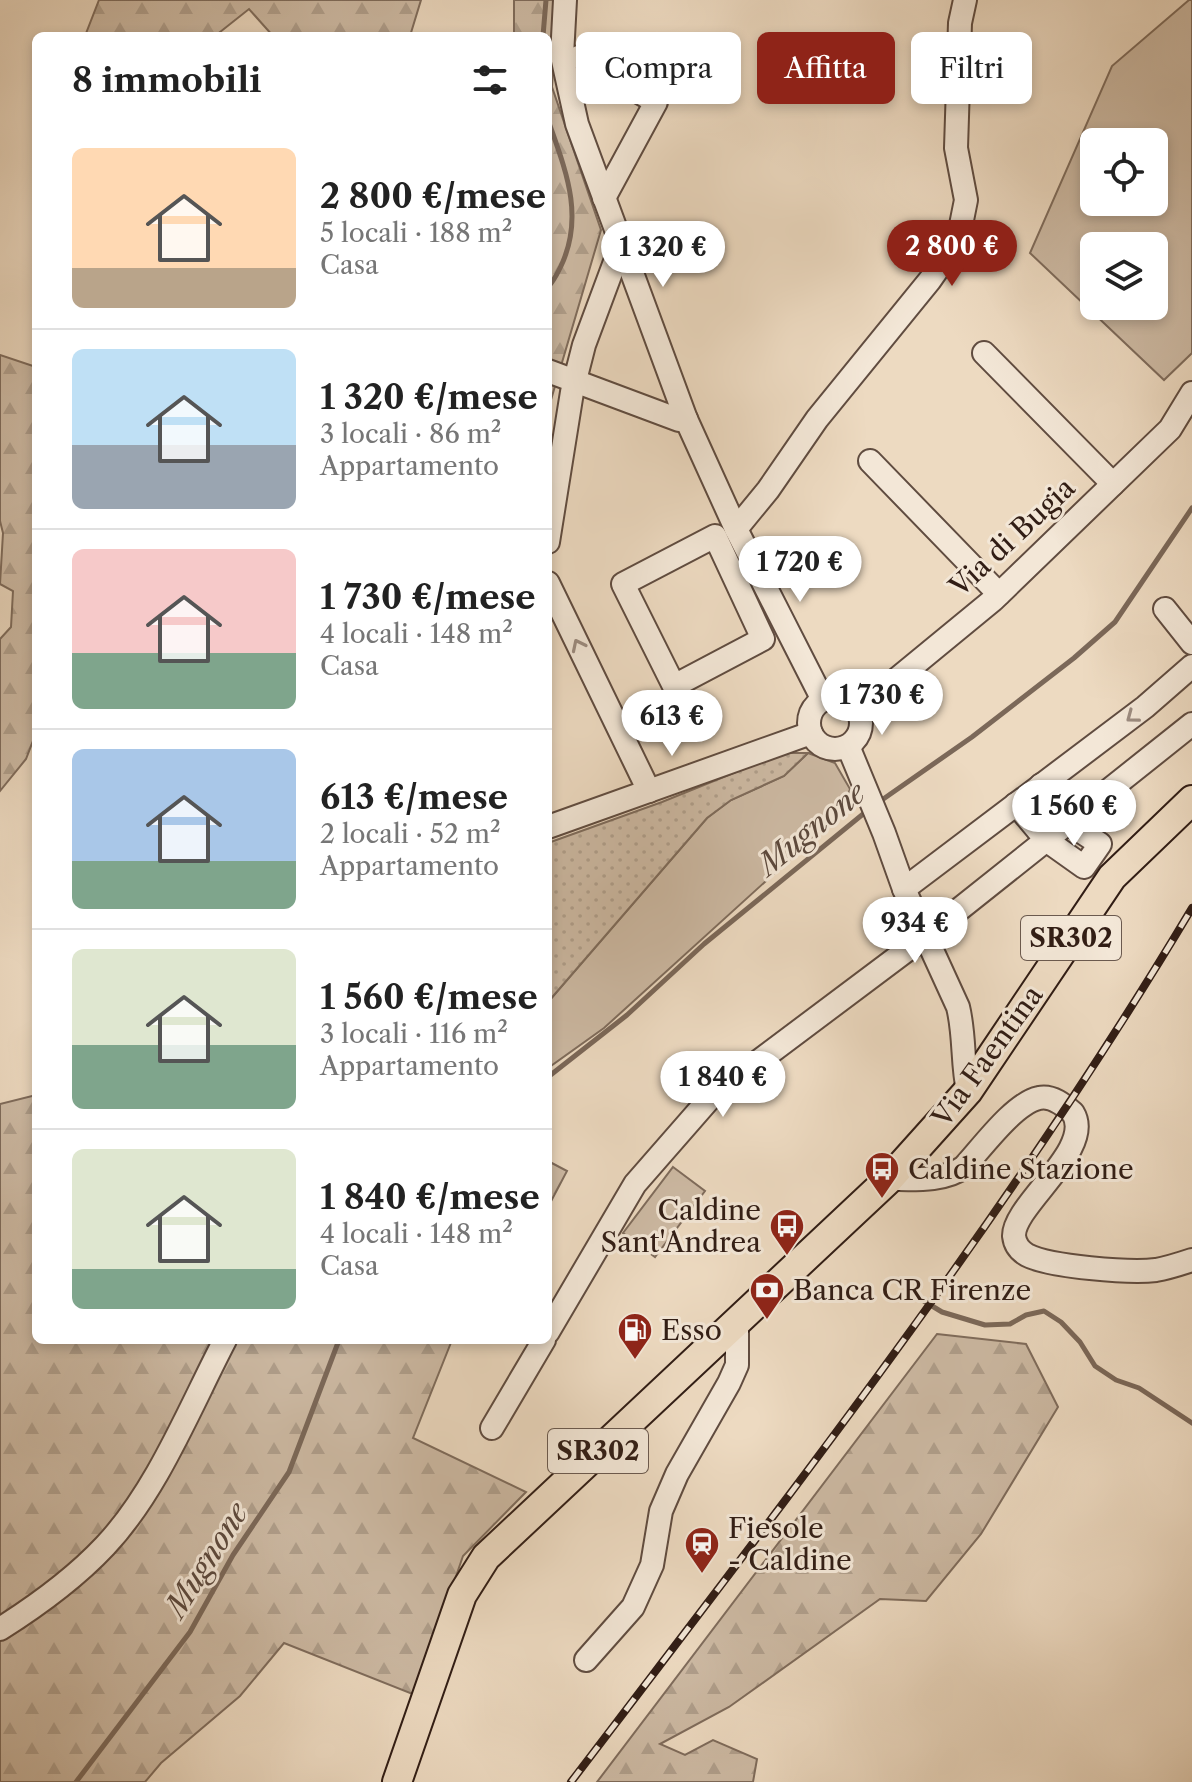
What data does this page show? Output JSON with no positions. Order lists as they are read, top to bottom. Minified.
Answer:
{"streets":{"main road":["SR302","Via Faentina"],"street":["Via di Bugia"]},"water":["Mugnone"],"places":{"bus stop":["Caldine Stazione","Caldine Sant'Andrea"],"bank":["Banca CR Firenze"],"fuel station":["Esso"],"station":["Fiesole - Caldine"]},"page":{"chip":["Compra","Affitta","Filtri"],"heading":"8 immobili","list":[{"name":"2 800 €/mese","note":"5 locali · 188 m² · Casa"},{"name":"1 320 €/mese","note":"3 locali · 86 m² · Appartamento"},{"name":"1 730 €/mese","note":"4 locali · 148 m² · Casa"},{"name":"613 €/mese","note":"2 locali · 52 m² · Appartamento"},{"name":"1 560 €/mese","note":"3 locali · 116 m² · Appartamento"},{"name":"1 840 €/mese","note":"4 locali · 148 m² · Casa"}],"price":["2 800 €","1 320 €","1 720 €","1 730 €","613 €","1 560 €","934 €","1 840 €"]}}
